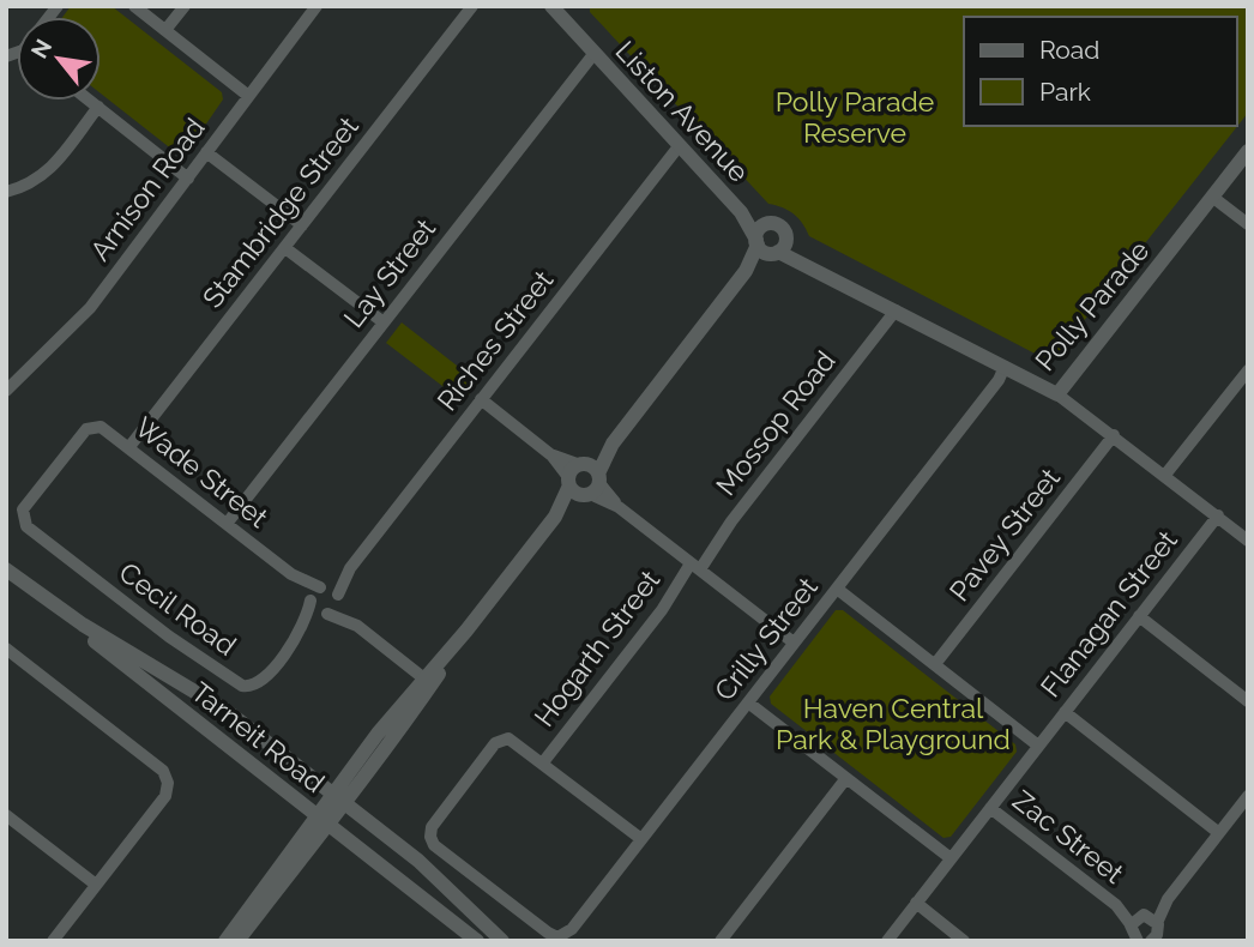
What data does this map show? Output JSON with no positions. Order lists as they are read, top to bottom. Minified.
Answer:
{"streets":{"street":["Liston Avenue","Arnison Road","Stambridge Street","Lay Street","Polly Parade","Riches Street","Mossop Road","Wade Street","Pavey Street","Cecil Road","Flanagan Street","Crilly Street","Hogarth Street","Tarneit Road","Zac Street"]},"crossings":[["Liston Avenue","Lay Street"],["Liston Avenue","Polly Parade"],["Liston Avenue","Riches Street"],["Stambridge Street","Wade Street"],["Lay Street","Wade Street"],["Polly Parade","Mossop Road"],["Polly Parade","Crilly Street"],["Riches Street","Wade Street"],["Riches Street","Cecil Road"],["Mossop Road","Hogarth Street"],["Wade Street","Cecil Road"],["Flanagan Street","Zac Street"],["Crilly Street","Hogarth Street"]],"parks":["Polly Parade Reserve","Haven Central Park & Playground"],"legend":["Road","Park"],"north":"top left"}
